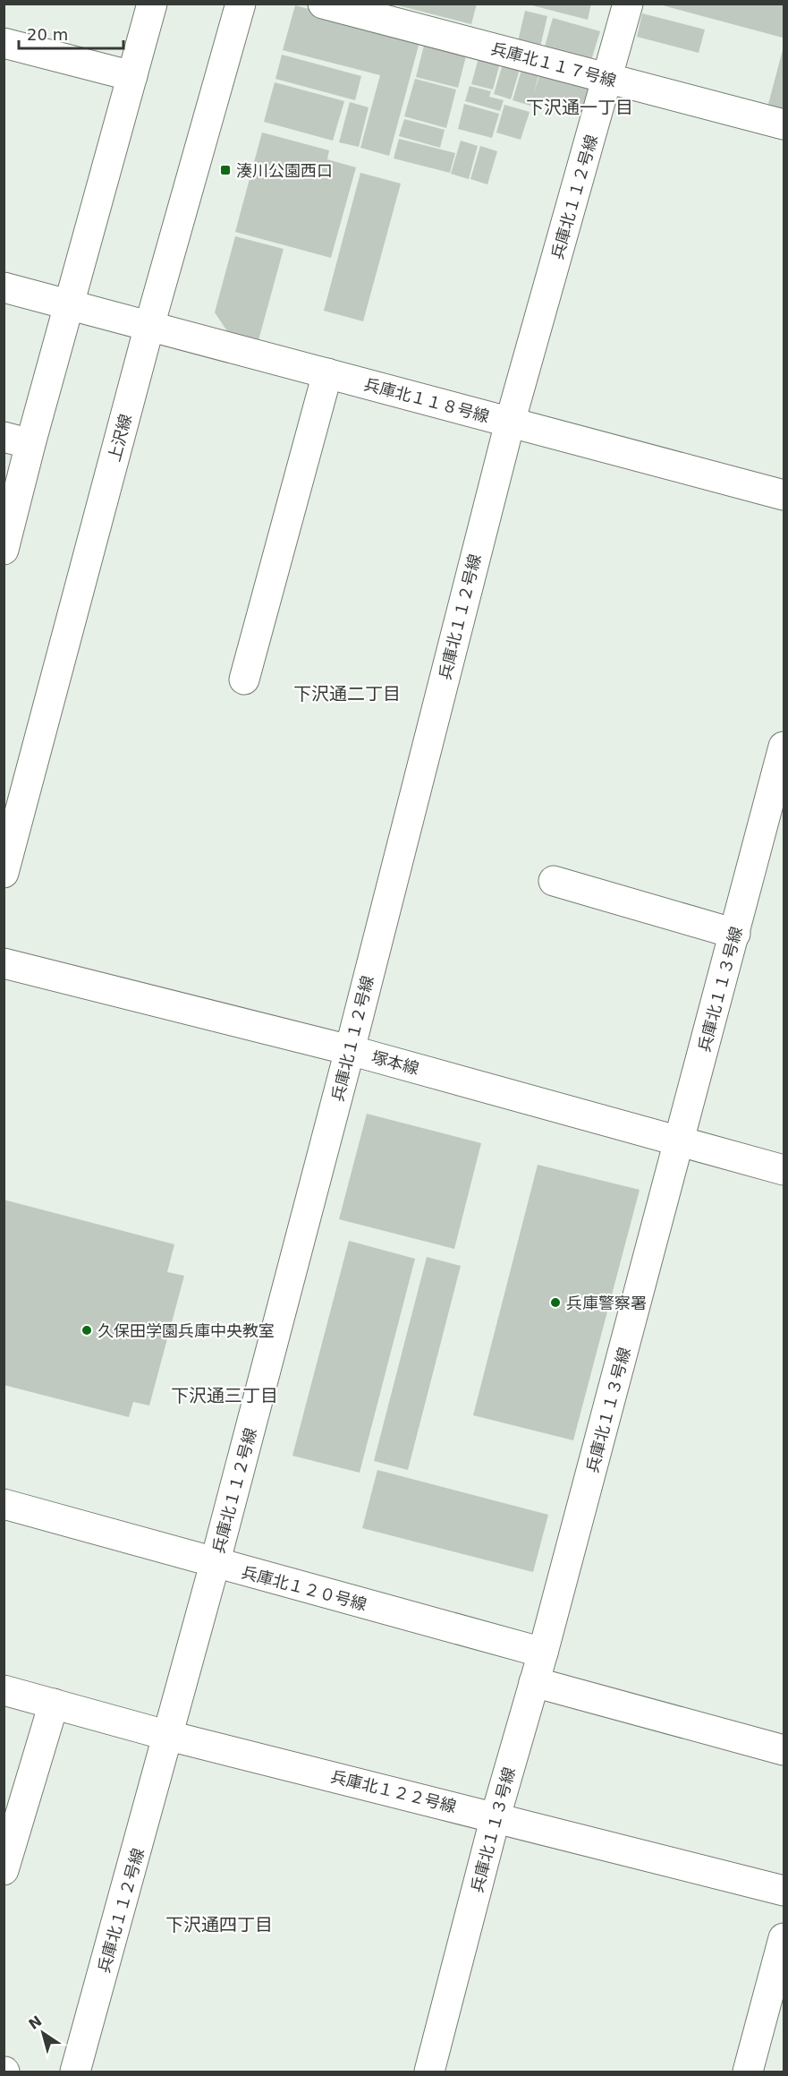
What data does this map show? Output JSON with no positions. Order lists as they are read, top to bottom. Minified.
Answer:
{"streets":{"street":["兵庫北１１７号線","兵庫北１１２号線","兵庫北１１８号線","上沢線","兵庫北１１３号線","塚本線","兵庫北１２０号線","兵庫北１２２号線"]},"crossings":[["兵庫北１１７号線","兵庫北１１２号線"],["兵庫北１１２号線","兵庫北１１８号線"],["兵庫北１１２号線","塚本線"],["兵庫北１１２号線","兵庫北１２０号線"],["兵庫北１１２号線","兵庫北１２２号線"],["兵庫北１１８号線","上沢線"],["兵庫北１１３号線","塚本線"],["兵庫北１１３号線","兵庫北１２０号線"],["兵庫北１１３号線","兵庫北１２２号線"]],"districts":["下沢通一丁目","下沢通二丁目","下沢通三丁目","下沢通四丁目"],"places":{"transit":["湊川公園西口"],"other":["兵庫警察署","久保田学園兵庫中央教室"]},"scale_bar":"20 m","north":"top left"}
